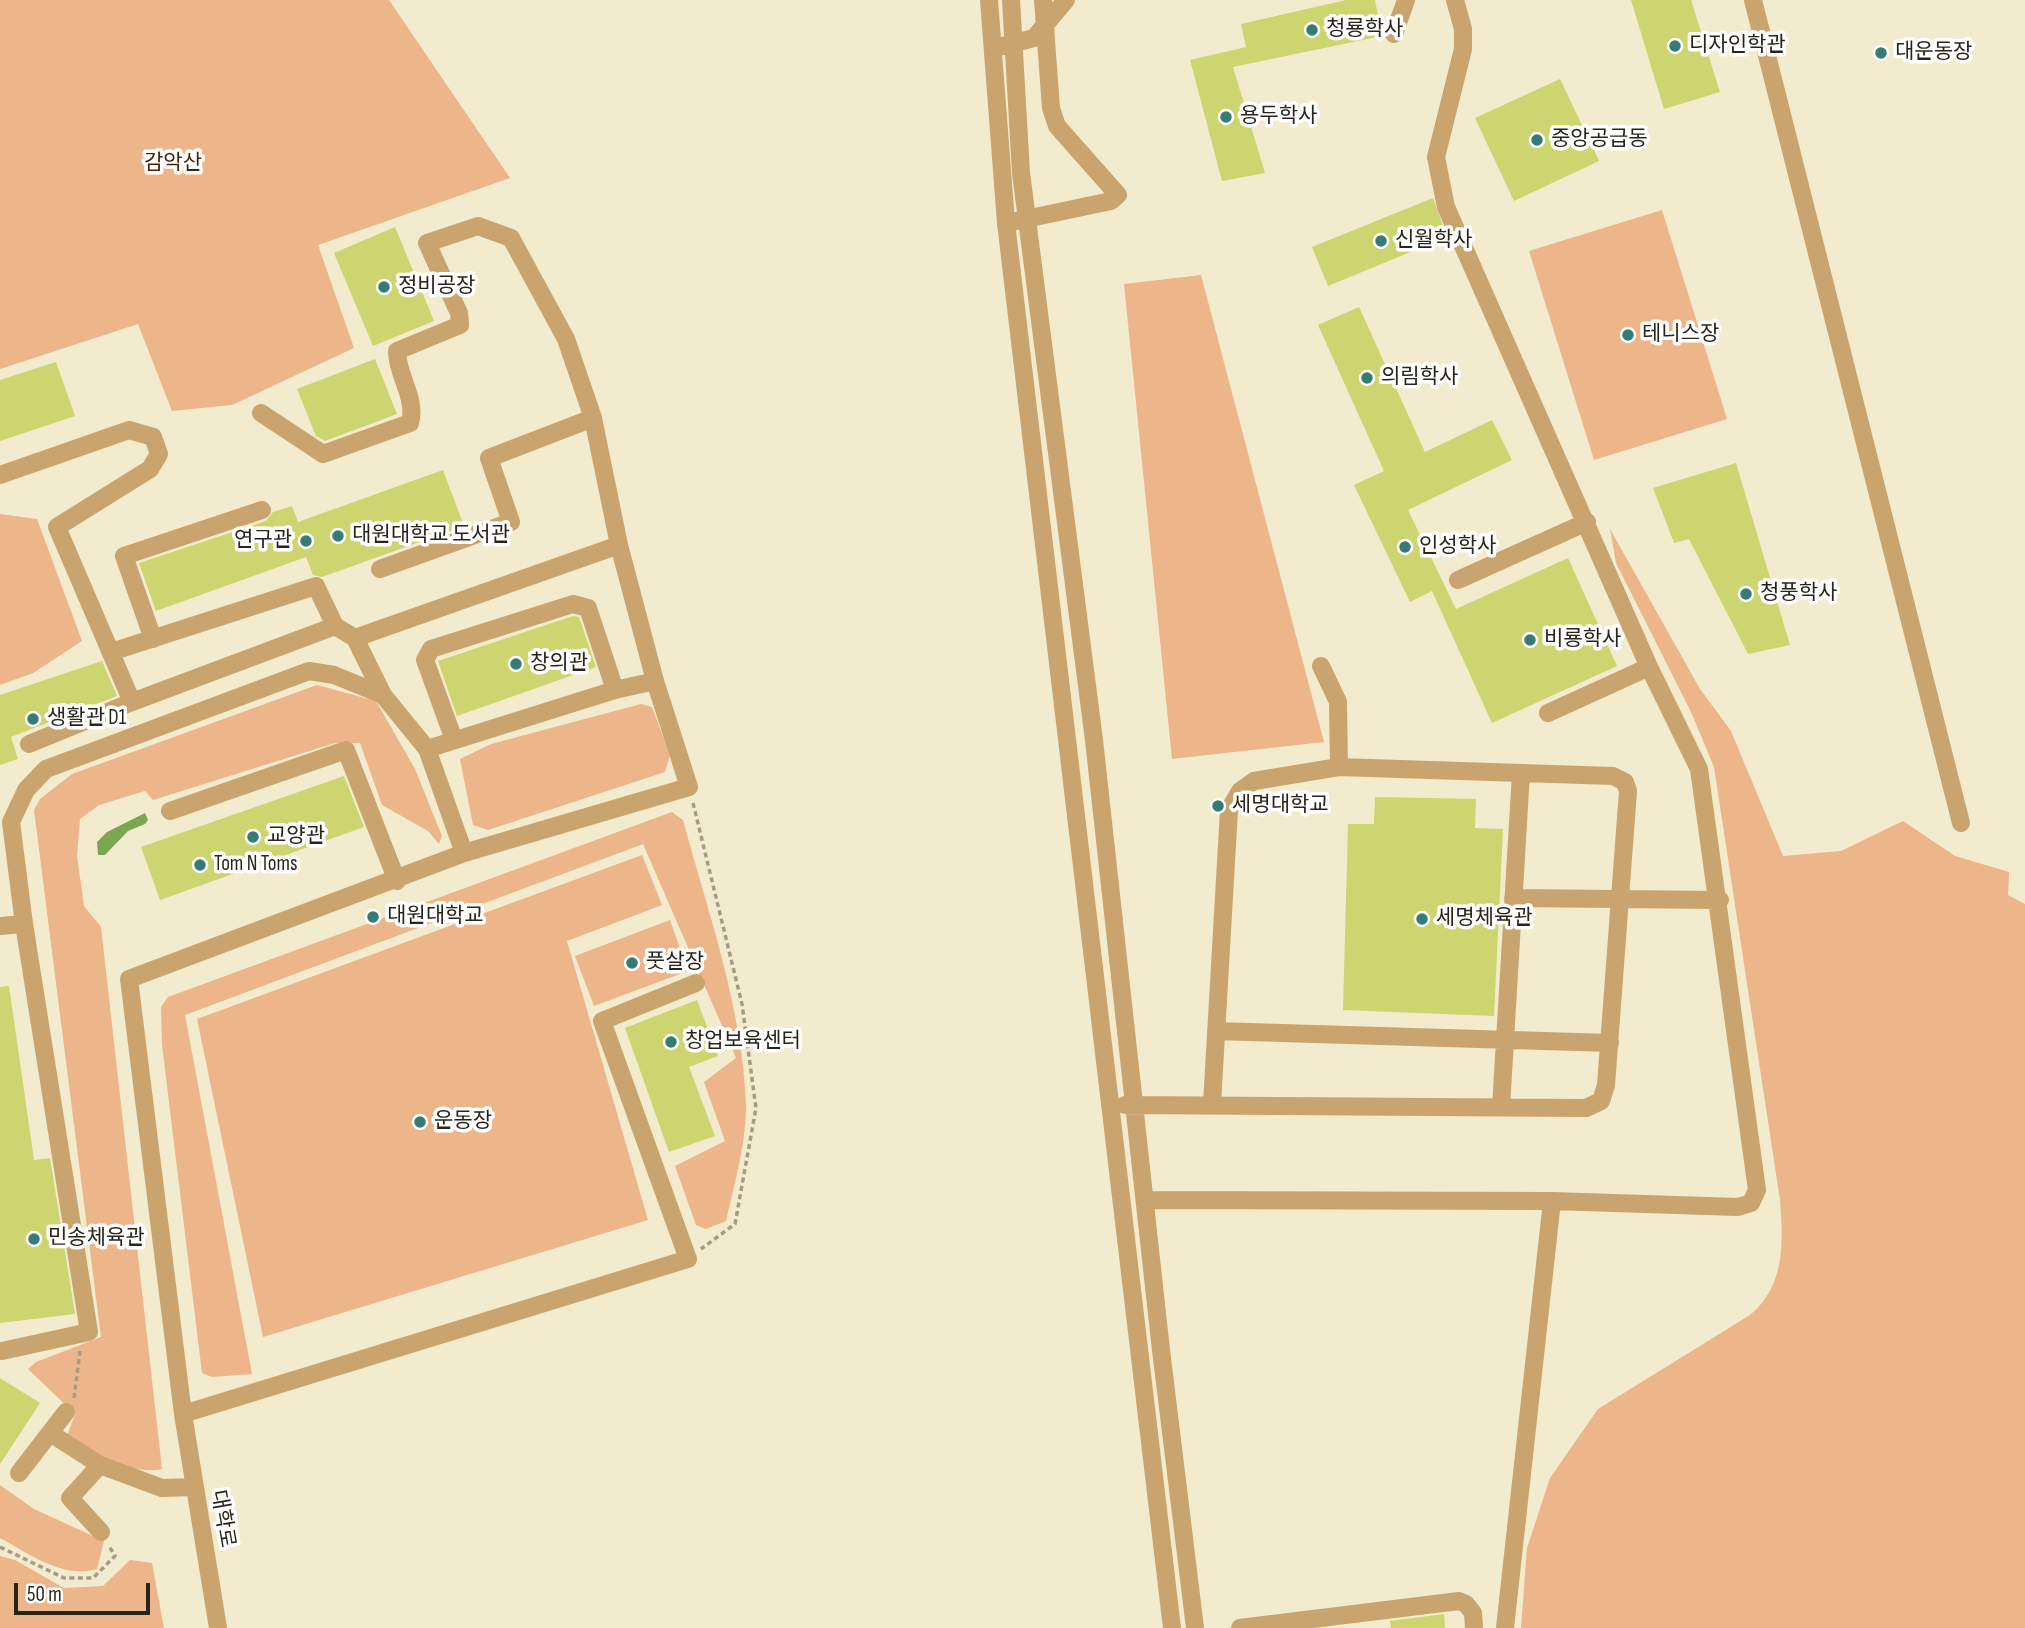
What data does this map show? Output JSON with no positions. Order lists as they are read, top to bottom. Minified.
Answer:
{"streets":{"street":["대학로"]},"parks":["감악산"],"places":["청룡학사","디자인학관","대운동장","용두학사","중앙공급동","신월학사","정비공장","테니스장","의림학사","대원대학교 도서관","연구관","인성학사","청풍학사","비룡학사","창의관","생활관 D1","세명대학교","교양관","Tom N Toms","대원대학교","세명체육관","풋살장","창업보육센터","운동장","민송체육관"],"scale_bar":"50 m"}
